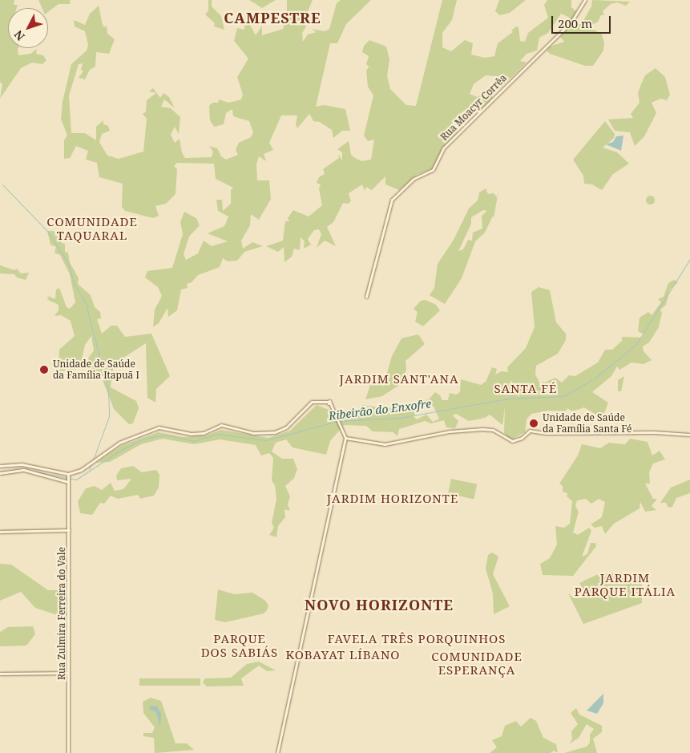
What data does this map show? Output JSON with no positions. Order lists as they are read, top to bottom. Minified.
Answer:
{"streets":{"street":["Rua Moacyr Corrêa","Rua Zulmira Ferreira do Vale"]},"districts":["CAMPESTRE","COMUNIDADE TAQUARAL","JARDIM SANT'ANA","SANTA FÉ","JARDIM HORIZONTE","JARDIM PARQUE ITÁLIA","NOVO HORIZONTE","PARQUE DOS SABIÁS","FAVELA TRÊS PORQUINHOS","KOBAYAT LÍBANO","COMUNIDADE ESPERANÇA"],"water":["Ribeirão do Enxofre"],"places":["Unidade de Saúde da Família Itapuã I","Unidade de Saúde da Família Santa Fé"],"scale_bar":"200 m","north":"bottom left"}
